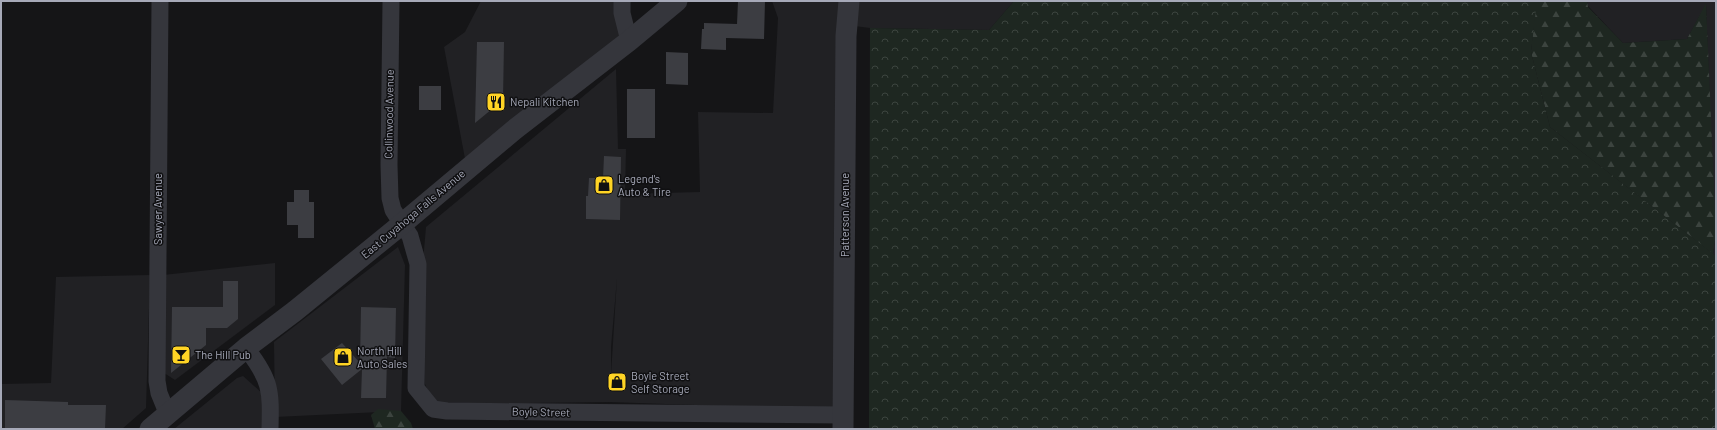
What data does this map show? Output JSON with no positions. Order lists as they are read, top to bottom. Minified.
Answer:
{"streets":{"street":["Collinwood Avenue","Sawyer Avenue","East Cuyahoga Falls Avenue","Patterson Avenue","Boyle Street"]},"crossings":[["Collinwood Avenue","East Cuyahoga Falls Avenue"],["Collinwood Avenue","Boyle Street"],["Sawyer Avenue","East Cuyahoga Falls Avenue"],["East Cuyahoga Falls Avenue","Boyle Street"],["Patterson Avenue","Boyle Street"]],"places":{"restaurant":["Nepali Kitchen"],"shop":["Legend's Auto & Tire","North Hill Auto Sales","Boyle Street Self Storage"],"bar":["The Hill Pub"]}}
